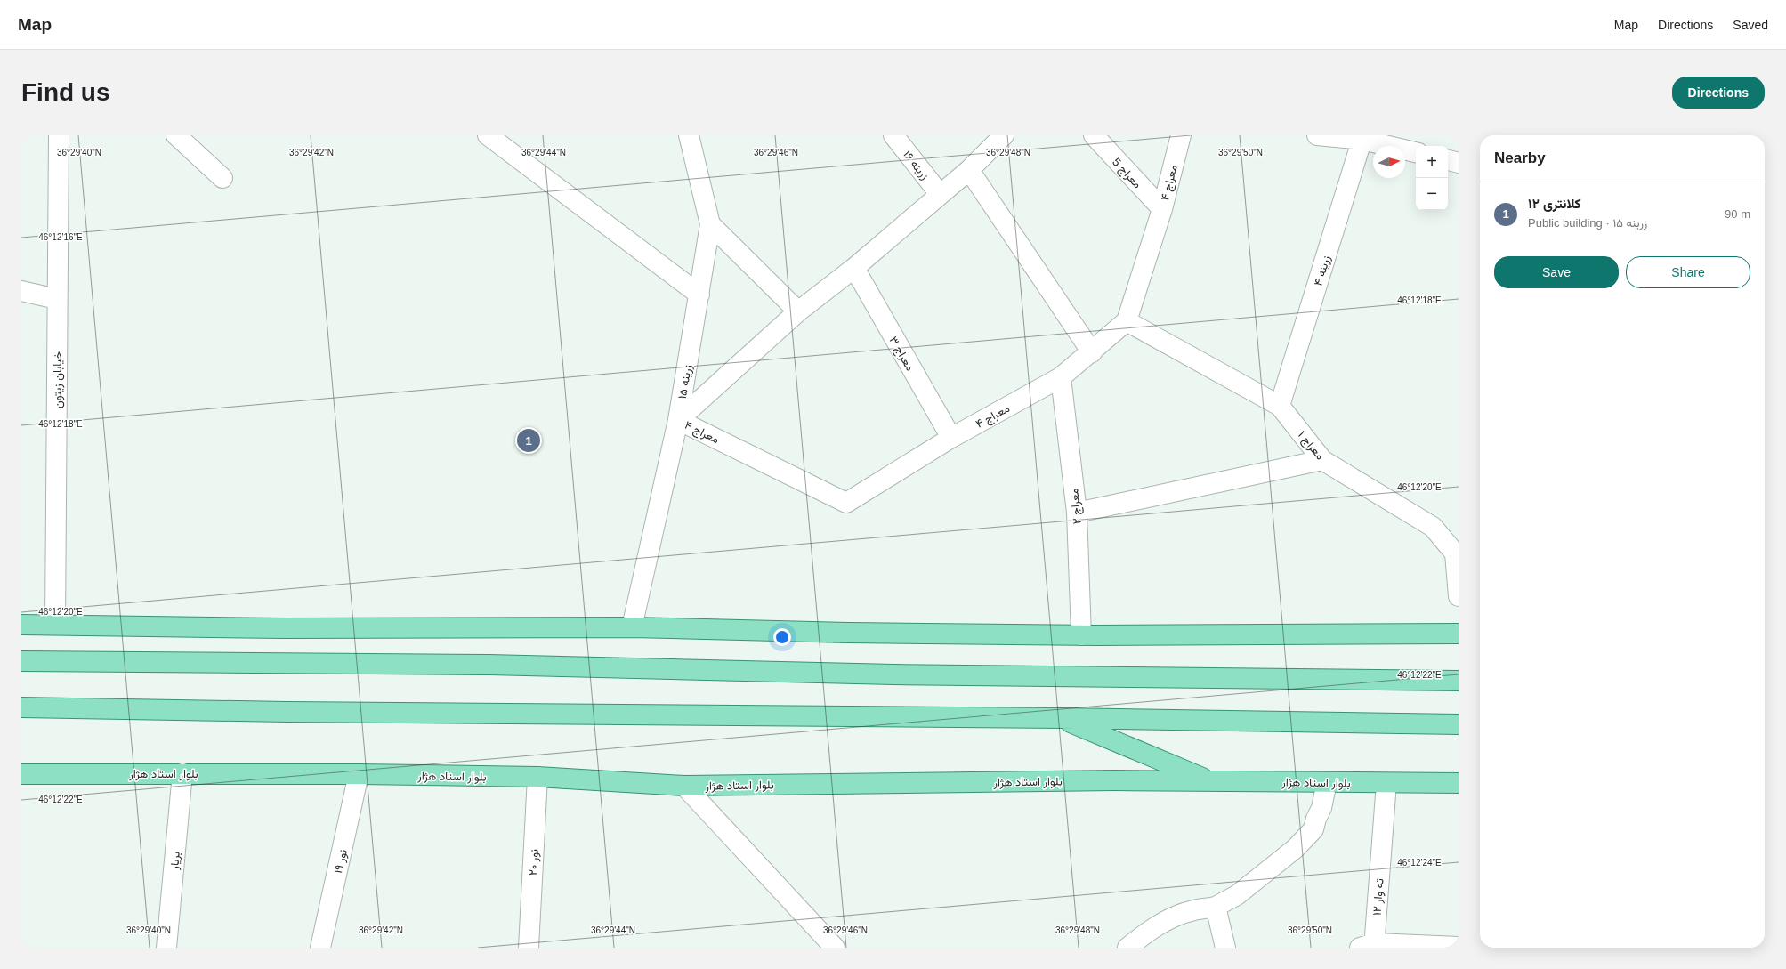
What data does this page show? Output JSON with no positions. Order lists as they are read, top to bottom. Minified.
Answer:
{"streets":{"main road":["بلوار استاد هژار"],"street":["زرینه ۱۶","معراج 5","معراج ۴","زرینه ۴","معراج ۳","خیابان زیتون","زرینه ۱۵","معراج ۱","معراج ۲","بریار","نور ۱۹","نور ۲۰","ته وار ۱۲"]},"crossings":[["معراج 5","معراج ۴"],["معراج ۴","معراج ۳"],["معراج ۴","زرینه ۱۵"],["معراج ۴","معراج ۱"],["معراج ۴","معراج ۲"],["زرینه ۴","معراج ۱"],["بلوار استاد هژار","بریار"],["بلوار استاد هژار","نور ۱۹"],["بلوار استاد هژار","نور ۲۰"],["بلوار استاد هژار","ته وار ۱۲"]],"north":"right","page":{"header":"Map","nav":["Map","Directions","Saved"],"buttons":["Directions",["Save","Share"]],"title":"Find us","heading":"Nearby","map_buttons":["+","−"],"list":[{"mark":"1","name":"کلانتری ۱۲","note":"Public building · زرینه ۱۵","value":"90 m"}],"pins":"1"},"coordinates":["36°29'40\"N","36°29'42\"N","36°29'44\"N","36°29'46\"N","36°29'48\"N","36°29'50\"N","46°12'16\"E","46°12'18\"E","46°12'20\"E","46°12'22\"E","46°12'24\"E"]}
